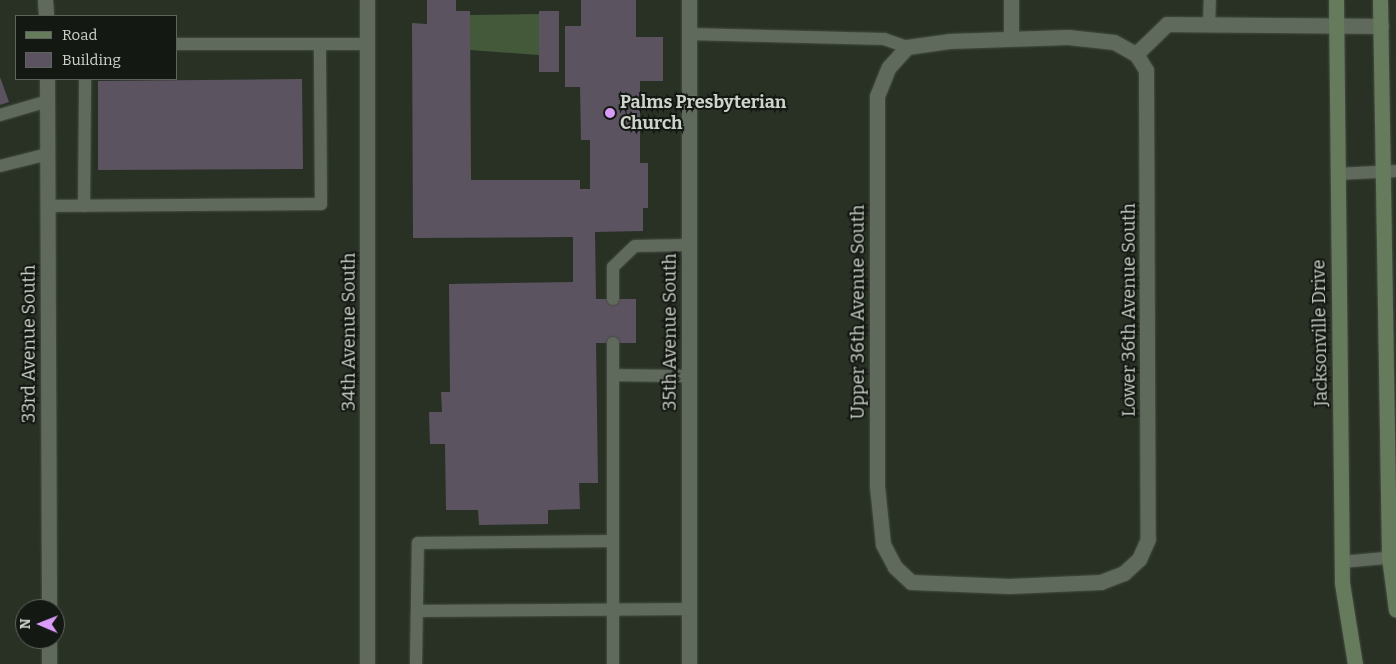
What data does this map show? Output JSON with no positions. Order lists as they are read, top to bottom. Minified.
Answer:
{"streets":{"street":["Lower 36th Avenue South","Upper 36th Avenue South","34th Avenue South","35th Avenue South","Jacksonville Drive","33rd Avenue South"]},"crossings":[["Lower 36th Avenue South","Upper 36th Avenue South"]],"places":["Palms Presbyterian Church"],"legend":["Road","Building"],"north":"left"}
